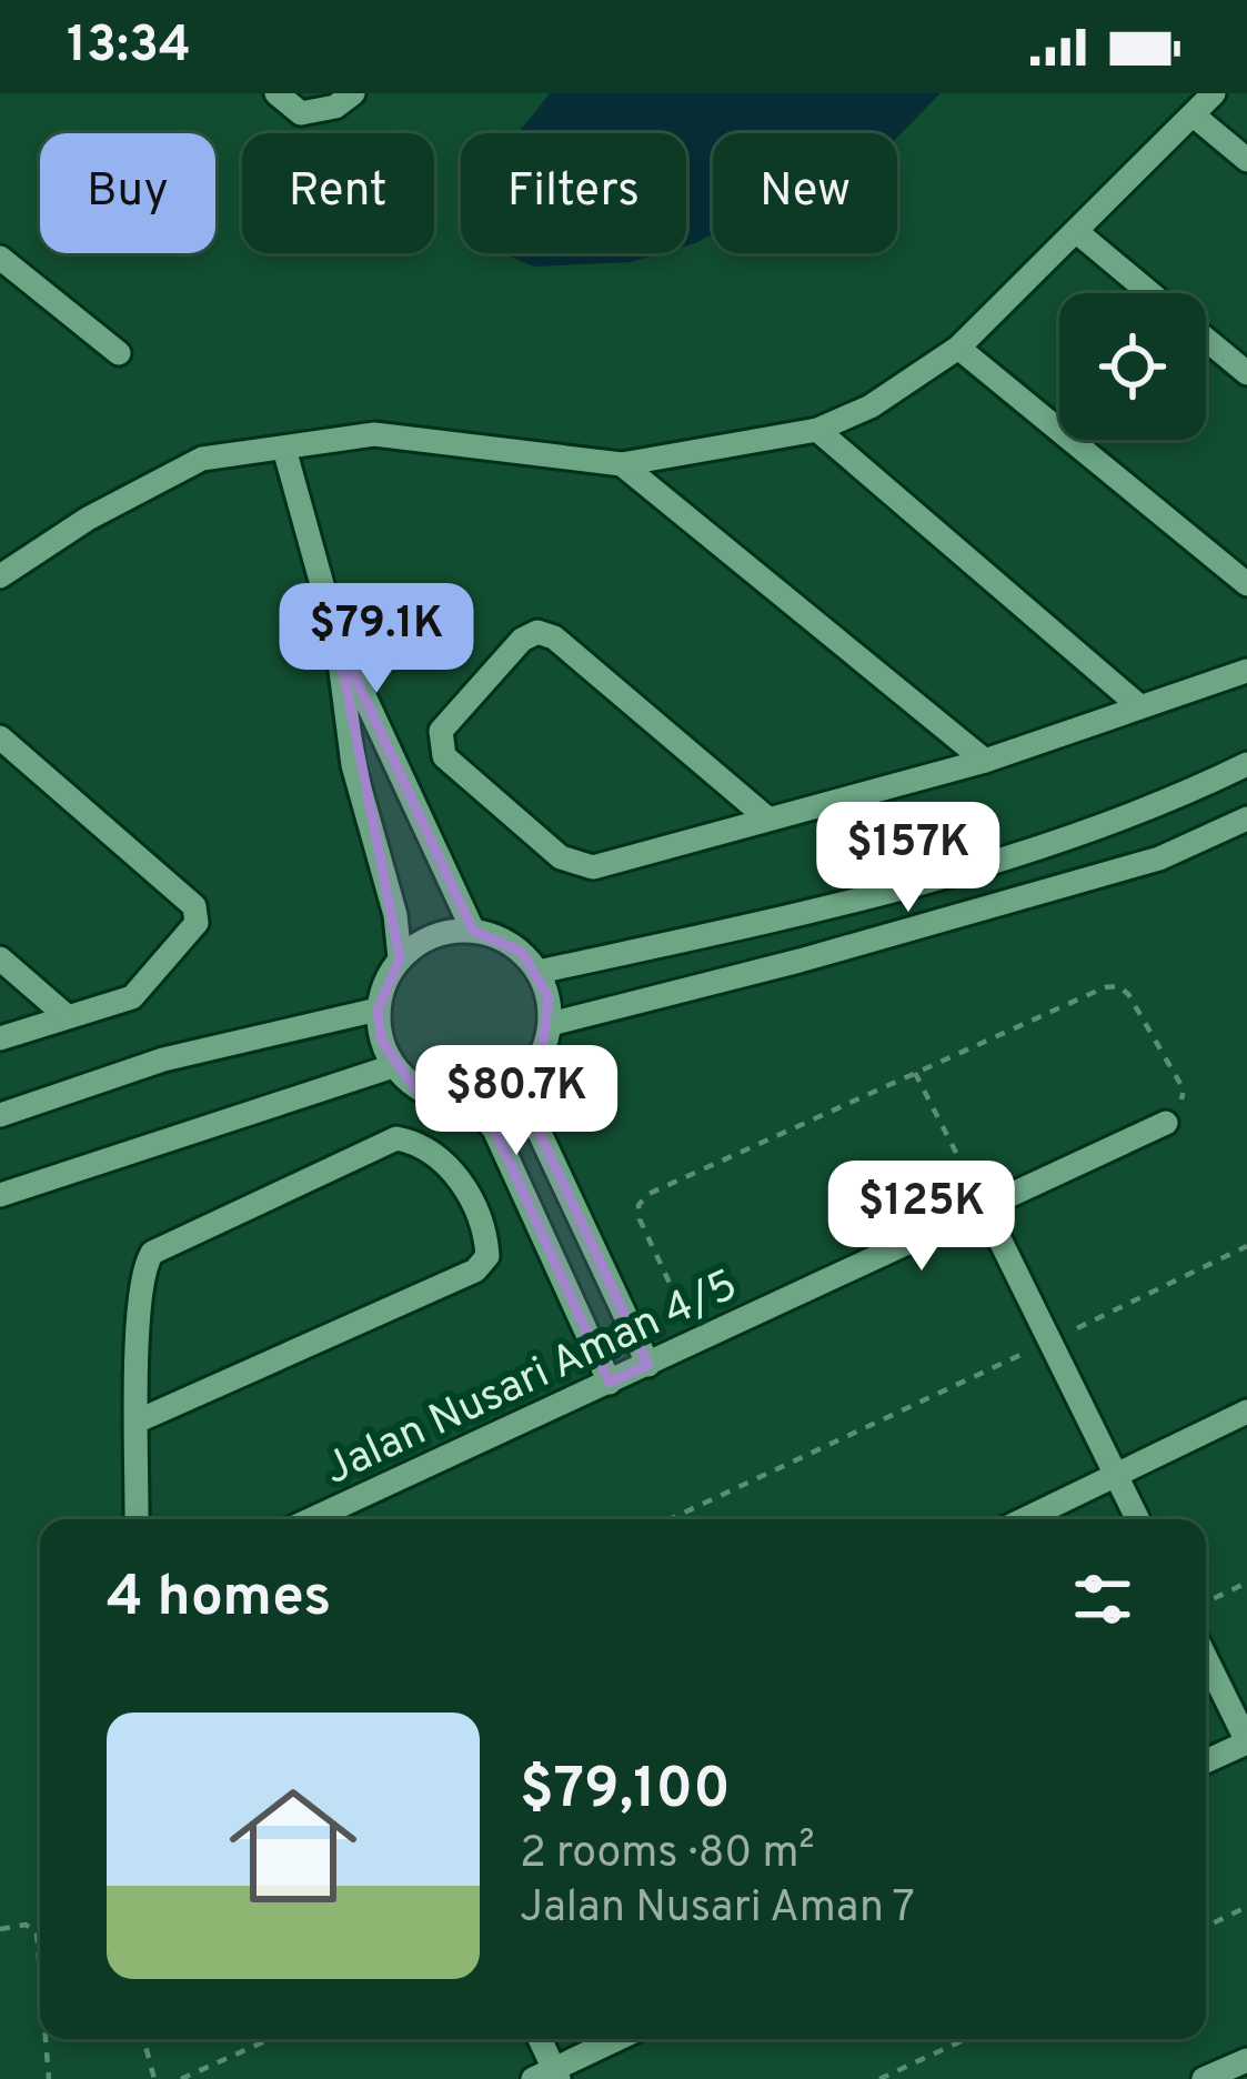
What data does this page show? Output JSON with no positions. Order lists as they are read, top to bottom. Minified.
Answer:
{"streets":{"street":["Jalan Nusari Aman 4/5"]},"page":{"status":"13:34","chip":["Buy","Rent","Filters","New"],"price":["$79.1K","$157K","$80.7K","$125K"],"heading":"4 homes","list":[{"name":"$79,100","note":"2 rooms · 80 m² · Jalan Nusari Aman 7"}]}}
